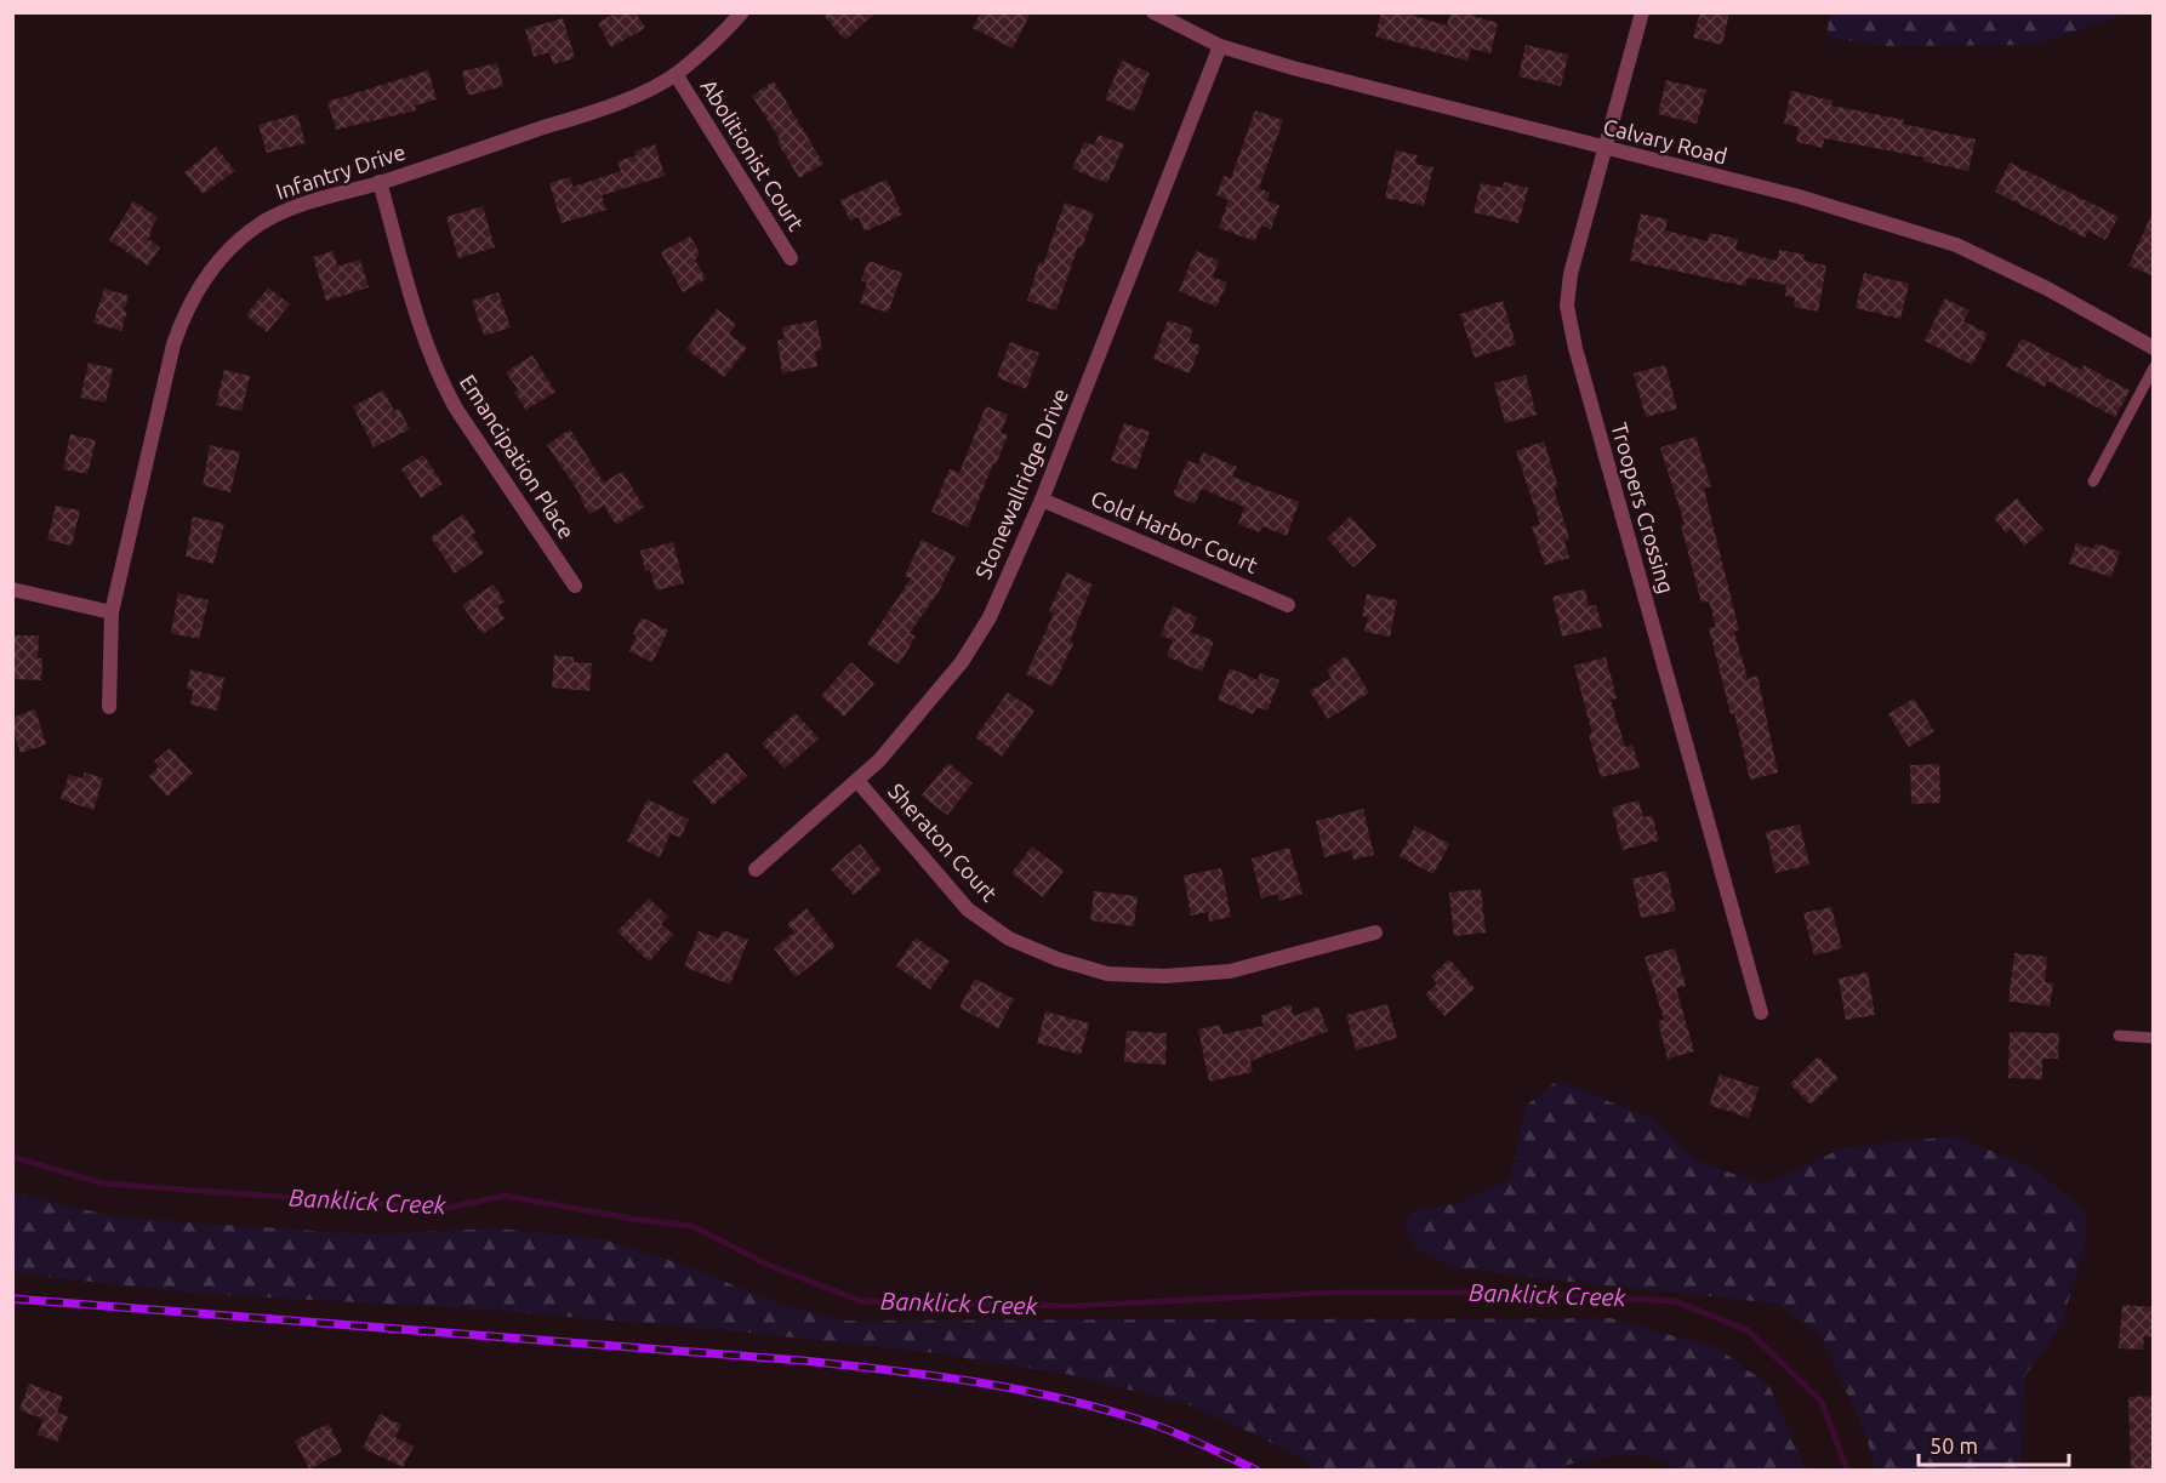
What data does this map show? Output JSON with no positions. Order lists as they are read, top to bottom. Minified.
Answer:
{"streets":{"street":["Calvary Road","Abolitionist Court","Infantry Drive","Emancipation Place","Stonewallridge Drive","Troopers Crossing","Cold Harbor Court","Sheraton Court"]},"crossings":[["Calvary Road","Stonewallridge Drive"],["Calvary Road","Troopers Crossing"],["Abolitionist Court","Infantry Drive"],["Infantry Drive","Emancipation Place"],["Stonewallridge Drive","Cold Harbor Court"],["Stonewallridge Drive","Sheraton Court"]],"water":["Banklick Creek"],"scale_bar":"50 m"}
